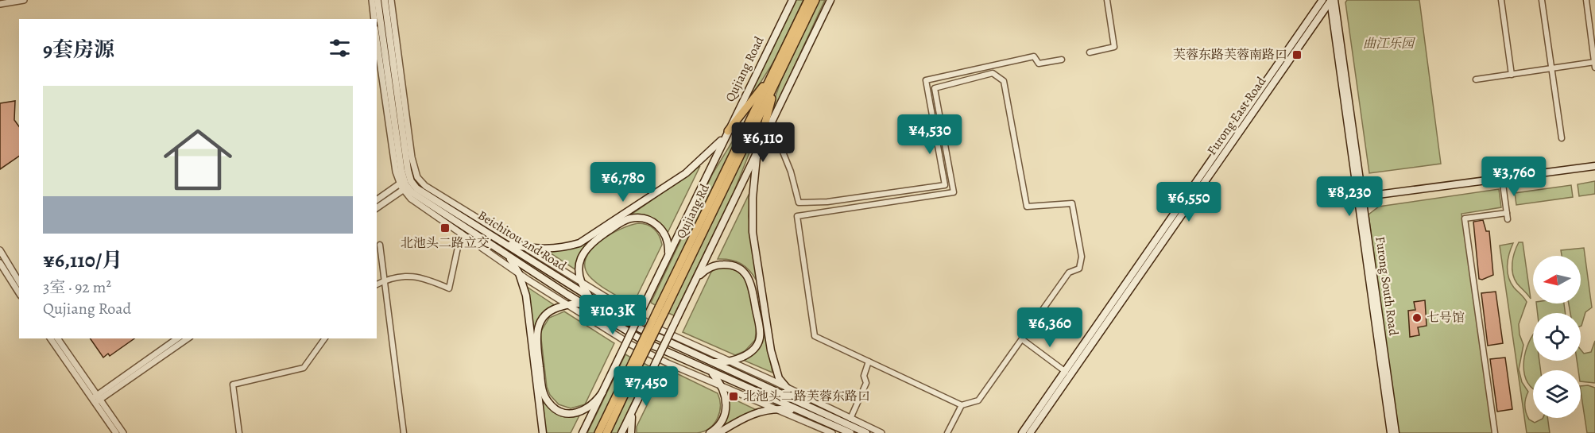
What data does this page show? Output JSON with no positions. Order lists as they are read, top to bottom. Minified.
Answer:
{"streets":{"highway":["Qujiang Rd"],"main road":["Qujiang Road","Furong East Road","Beichitou 2nd Road","Furong South Road"]},"crossings":[["Furong East Road","Furong South Road"]],"parks":["曲江乐园"],"places":{"transit":["芙蓉东路芙蓉南路口","北池头二路立交","北池头二路芙蓉东路口"],"other":["七号馆"]},"north":"left","page":{"heading":"9套房源","list":[{"name":"¥6,110/月","note":"3室 · 92 m² · Qujiang Road"}],"price":["¥4,530","¥6,110","¥3,760","¥6,780","¥8,230","¥6,550","¥10.3K","¥6,360","¥7,450"]}}
